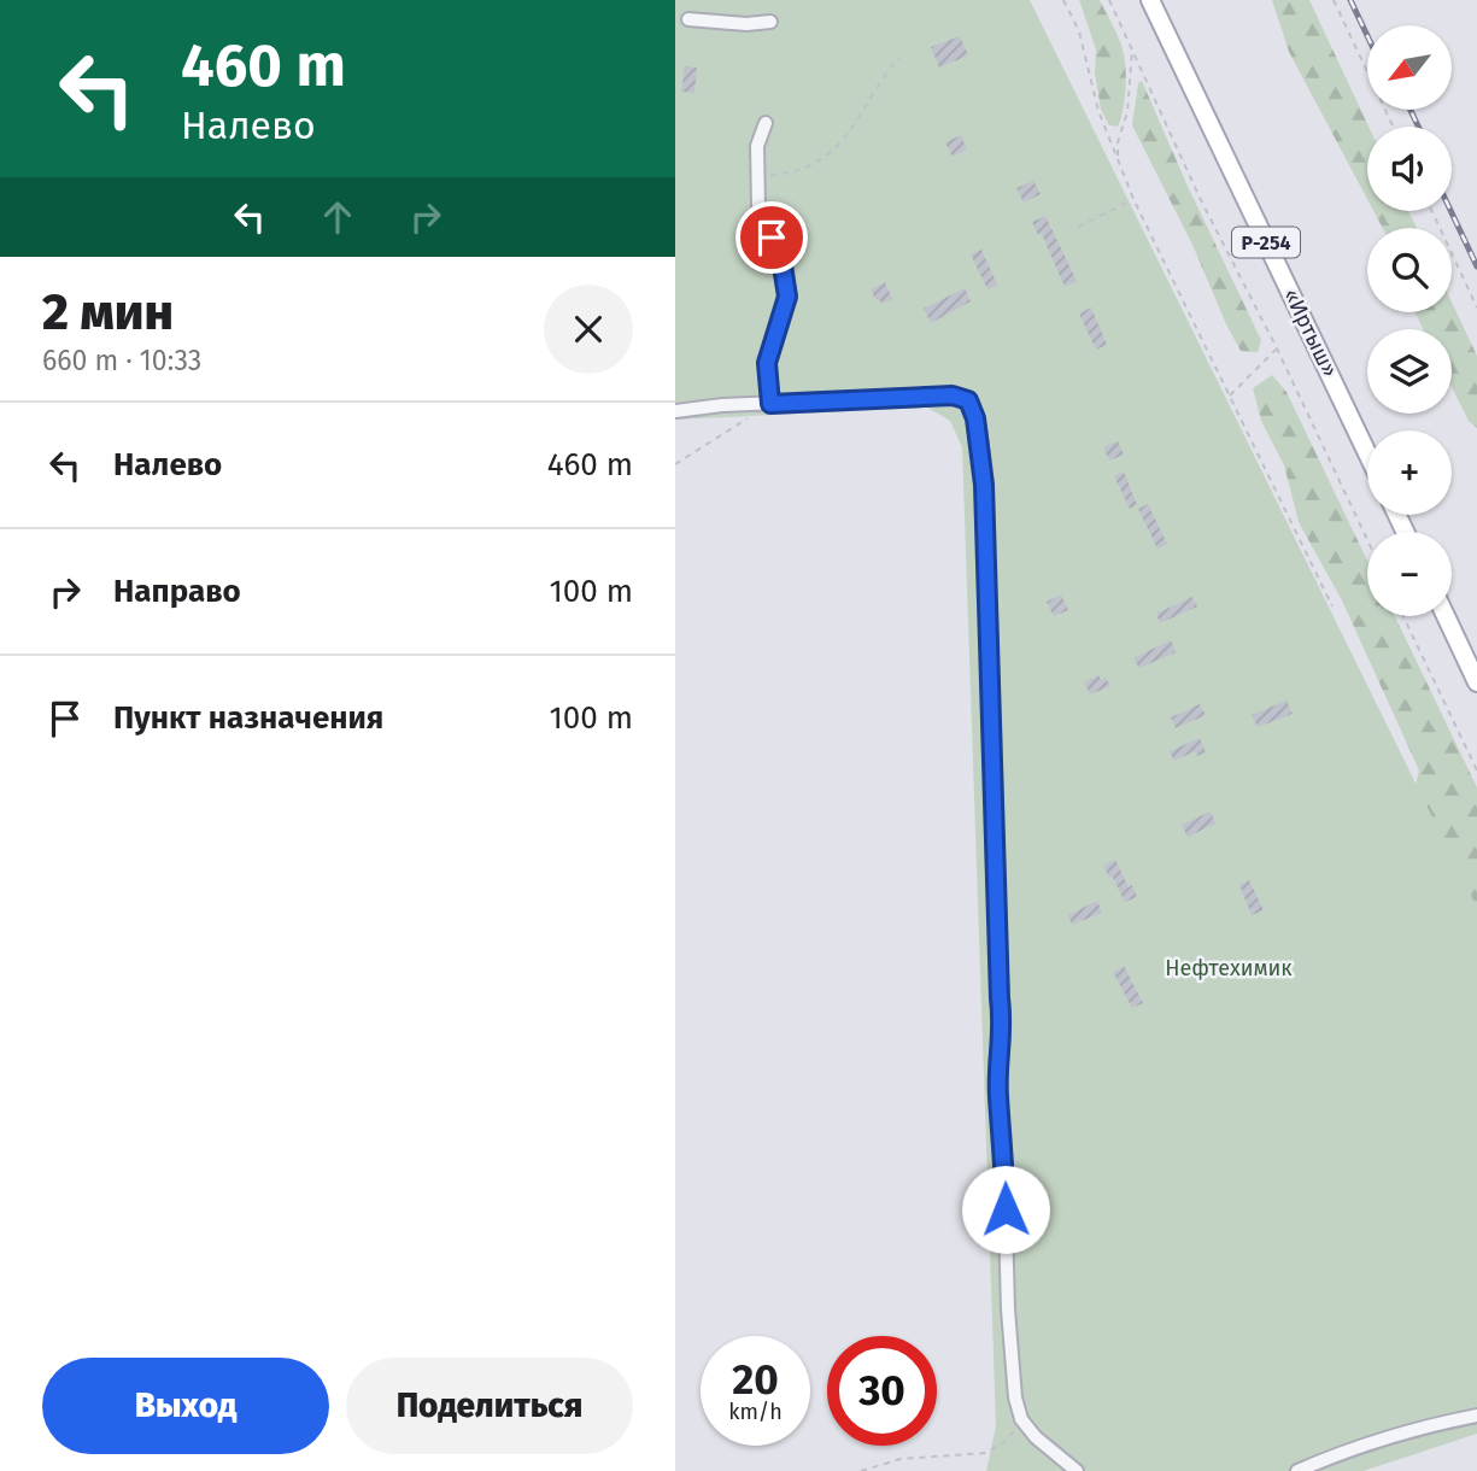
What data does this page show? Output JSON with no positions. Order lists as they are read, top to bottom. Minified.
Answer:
{"streets":{"main road":["Р-254","«Иртыш»"]},"parks":["Нефтехимик"],"north":"bottom left","page":{"turn":["460 m","Налево"],"map_buttons":["+","−"],"heading":["2 мин","660 m · 10:33"],"list":[{"name":"Налево","value":"460 m"},{"name":"Направо","value":"100 m"},{"name":"Пункт назначения","value":"100 m"}],"speed":"20 km/h","limit":"30","buttons":["Выход","Поделиться"]}}
